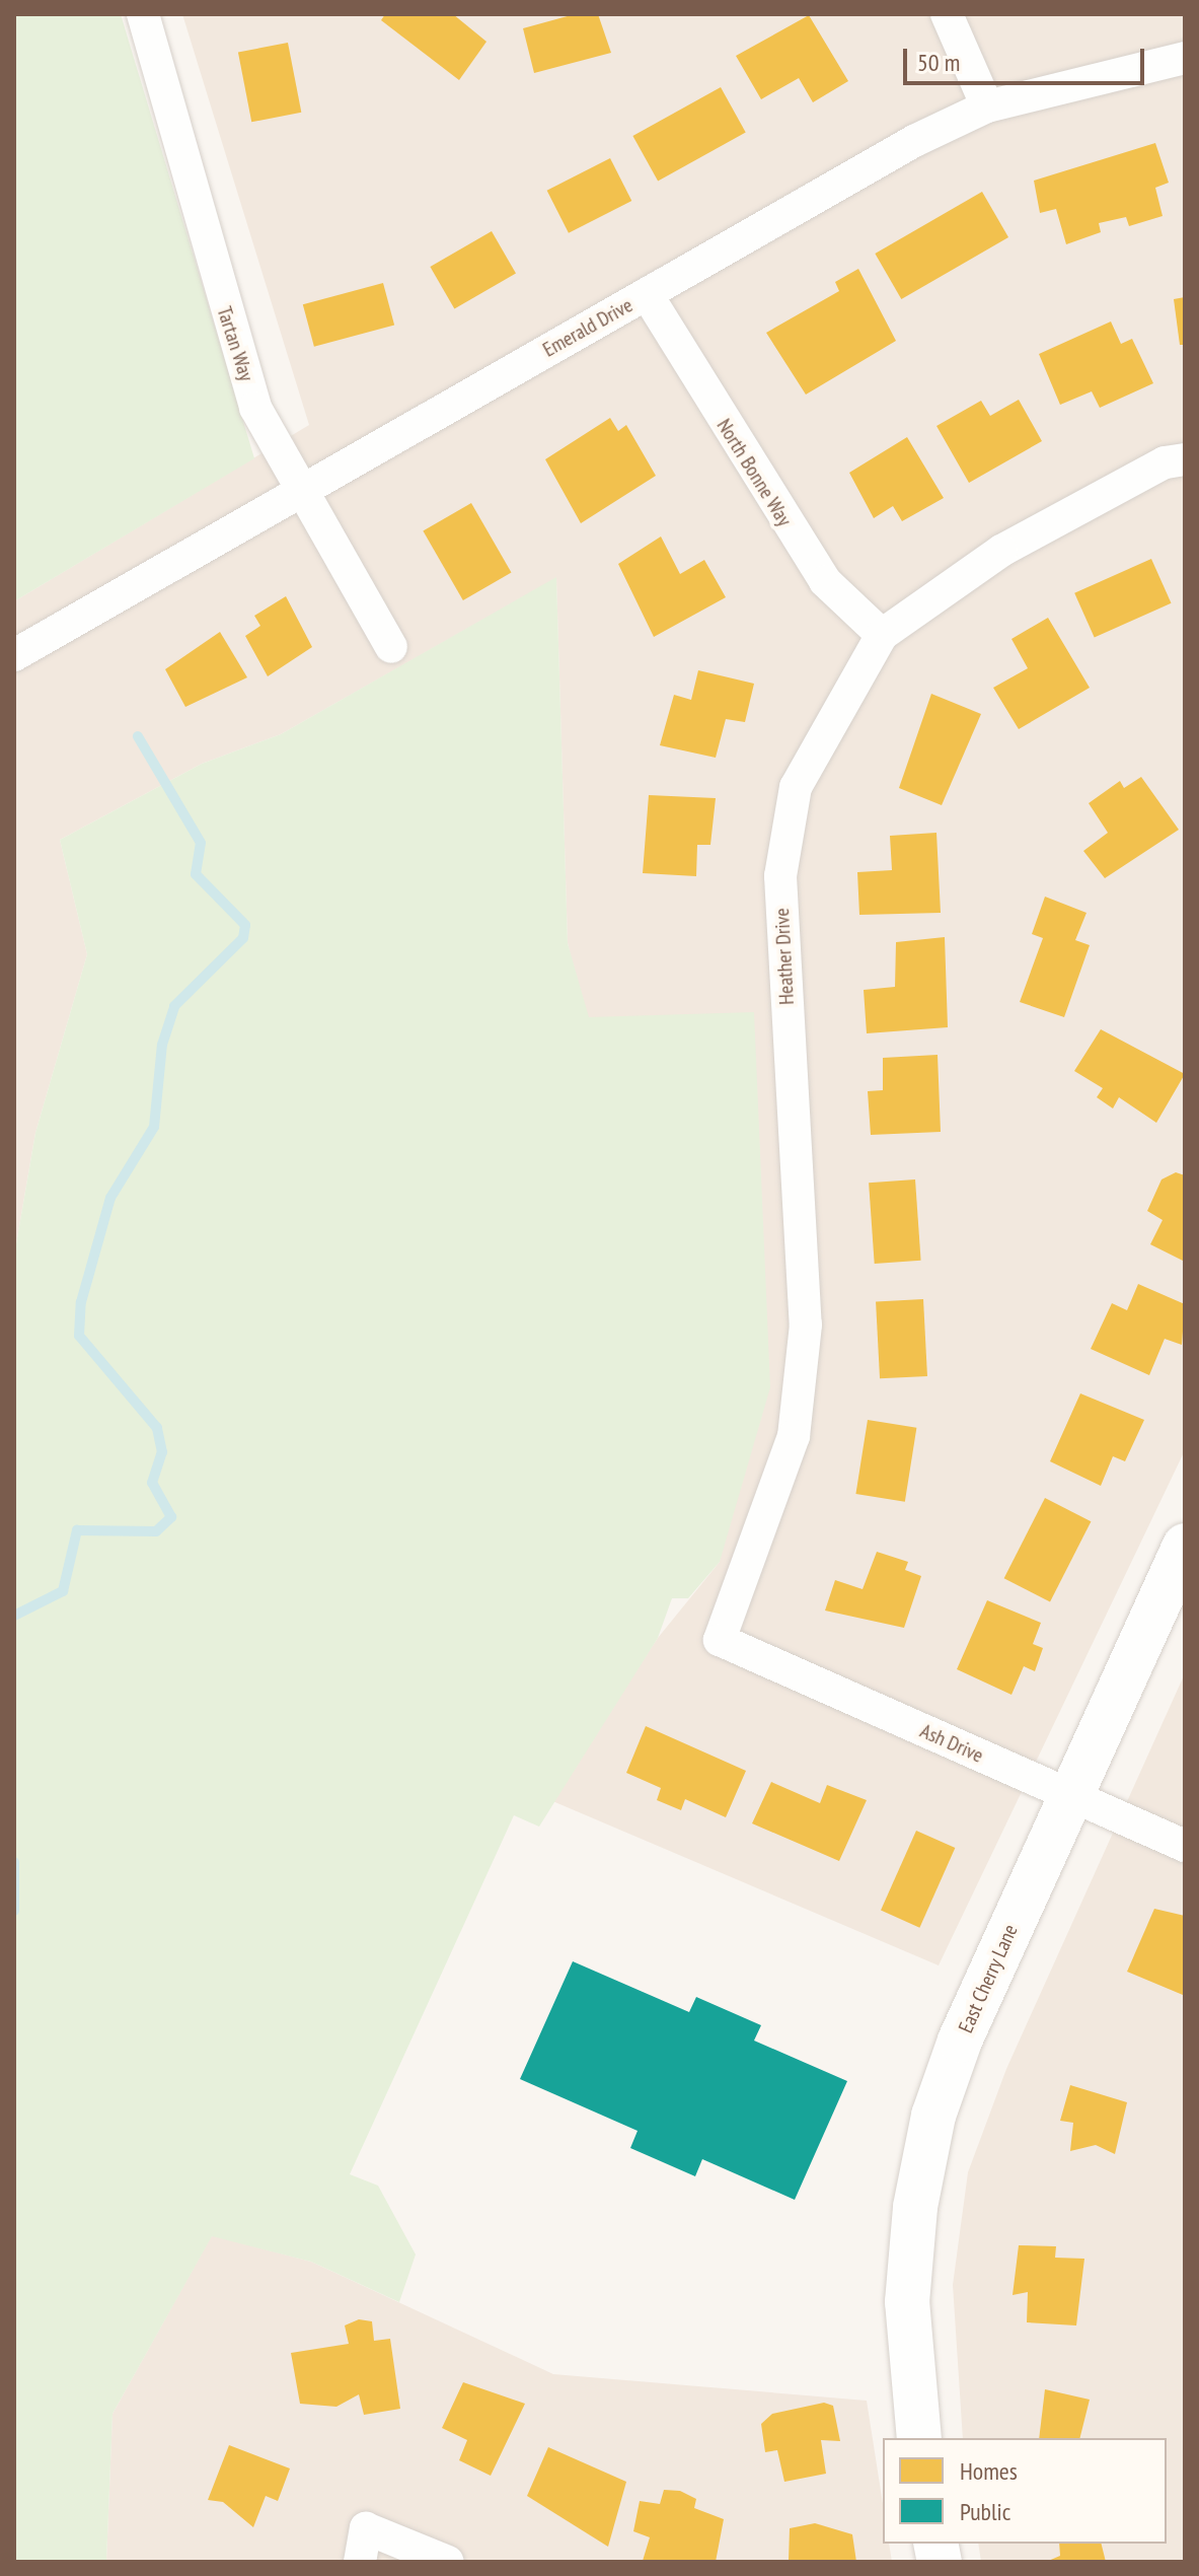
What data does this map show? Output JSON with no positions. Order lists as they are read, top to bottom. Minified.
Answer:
{"streets":{"street":["Emerald Drive","Tartan Way","North Bonne Way","Heather Drive","Ash Drive","East Cherry Lane"]},"crossings":[["Emerald Drive","Tartan Way"],["Emerald Drive","North Bonne Way"],["North Bonne Way","Heather Drive"],["Heather Drive","Ash Drive"],["Ash Drive","East Cherry Lane"]],"legend":["Homes","Public"],"scale_bar":"50 m"}
